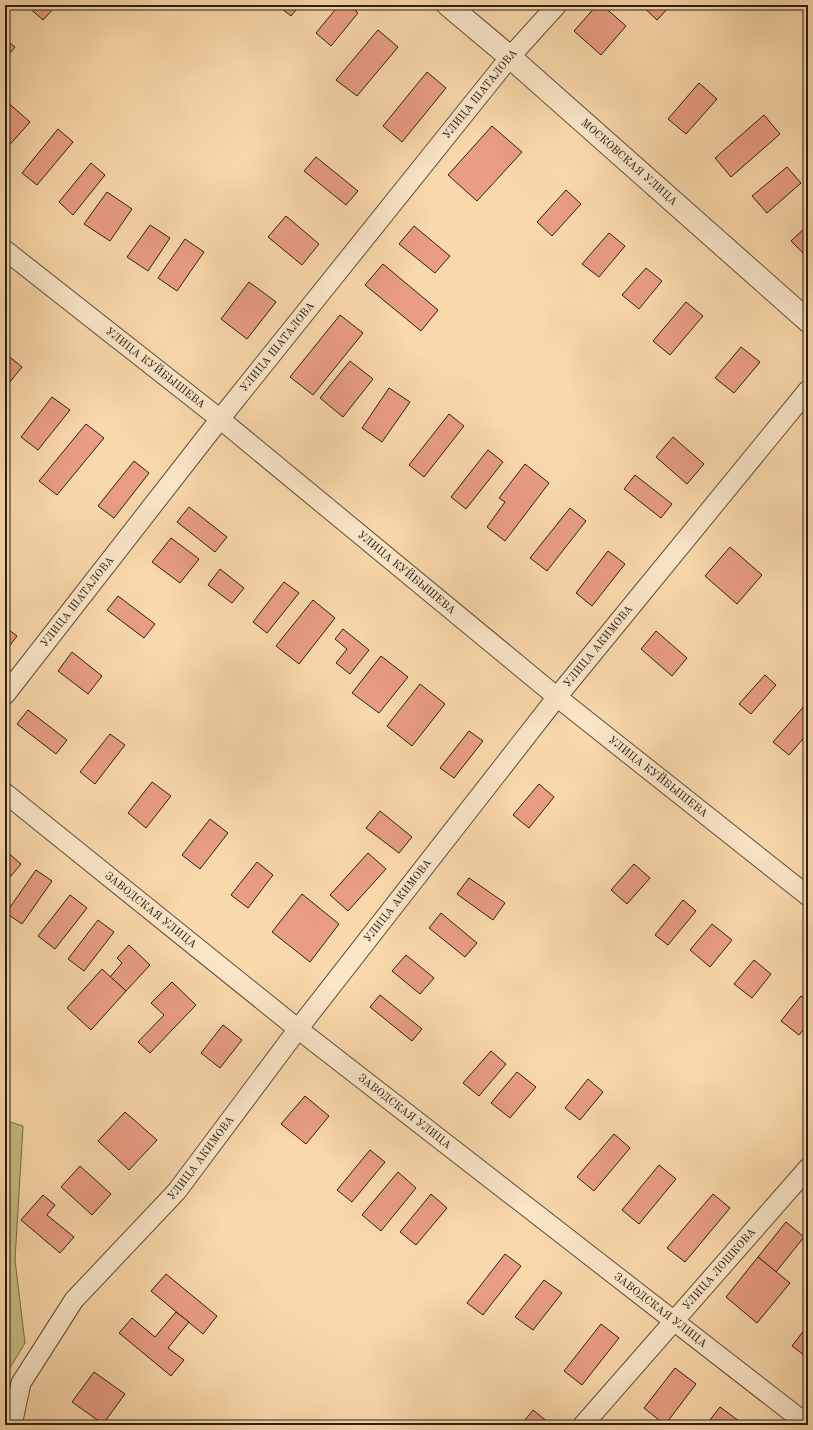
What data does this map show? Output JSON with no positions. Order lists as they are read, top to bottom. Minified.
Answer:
{"streets":{"street":["УЛИЦА ШАТАЛОВА","МОСКОВСКАЯ УЛИЦА","УЛИЦА КУЙБЫШЕВА","УЛИЦА АКИМОВА","ЗАВОДСКАЯ УЛИЦА","УЛИЦА ЛОШКОВА"]},"crossings":[["УЛИЦА ШАТАЛОВА","МОСКОВСКАЯ УЛИЦА"],["УЛИЦА ШАТАЛОВА","УЛИЦА КУЙБЫШЕВА"],["УЛИЦА КУЙБЫШЕВА","УЛИЦА АКИМОВА"],["УЛИЦА АКИМОВА","ЗАВОДСКАЯ УЛИЦА"],["ЗАВОДСКАЯ УЛИЦА","УЛИЦА ЛОШКОВА"]]}
